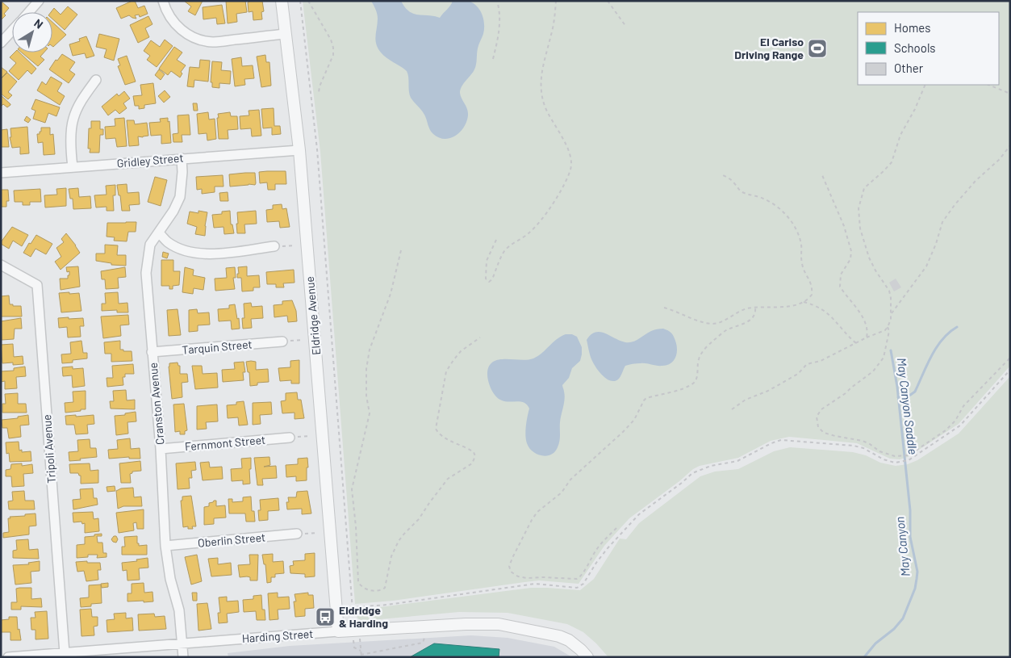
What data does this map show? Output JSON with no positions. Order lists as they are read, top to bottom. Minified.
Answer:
{"streets":{"street":["Gridley Street","Eldridge Avenue","Tarquin Street","Cranston Avenue","Fernmont Street","Tripoli Avenue","Oberlin Street","Harding Street"]},"crossings":[["Gridley Street","Eldridge Avenue"],["Gridley Street","Cranston Avenue"],["Eldridge Avenue","Harding Street"],["Tarquin Street","Cranston Avenue"],["Cranston Avenue","Fernmont Street"],["Cranston Avenue","Oberlin Street"],["Cranston Avenue","Harding Street"],["Tripoli Avenue","Harding Street"]],"water":["May Canyon Saddle","May Canyon"],"places":{"sports":["El Cariso Driving Range"],"bus stop":["Eldridge & Harding"]},"legend":["Homes","Schools","Other"],"north":"top right"}
